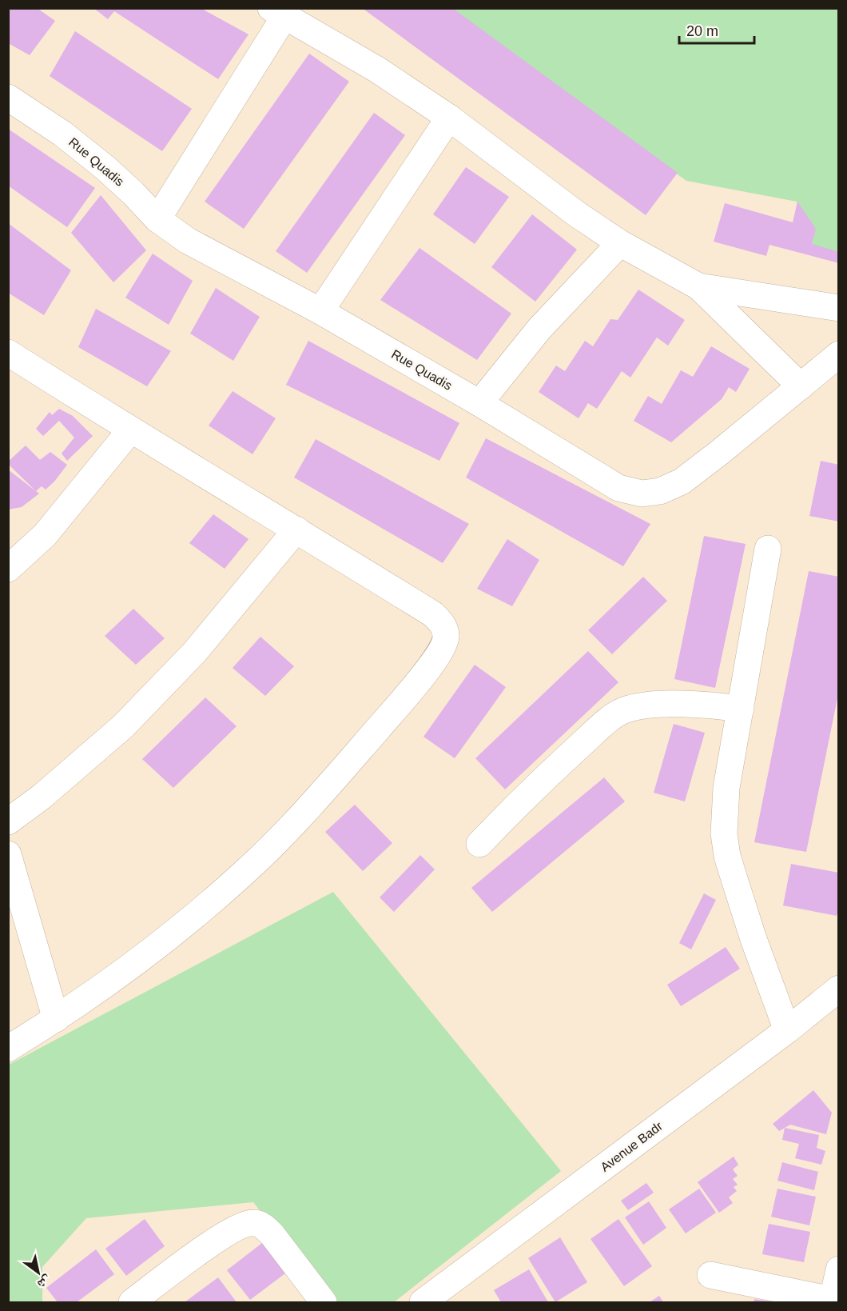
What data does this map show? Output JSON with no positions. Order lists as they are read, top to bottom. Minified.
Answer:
{"streets":{"street":["Rue Quadis","Avenue Badr"]},"scale_bar":"20 m","north":"bottom right"}
